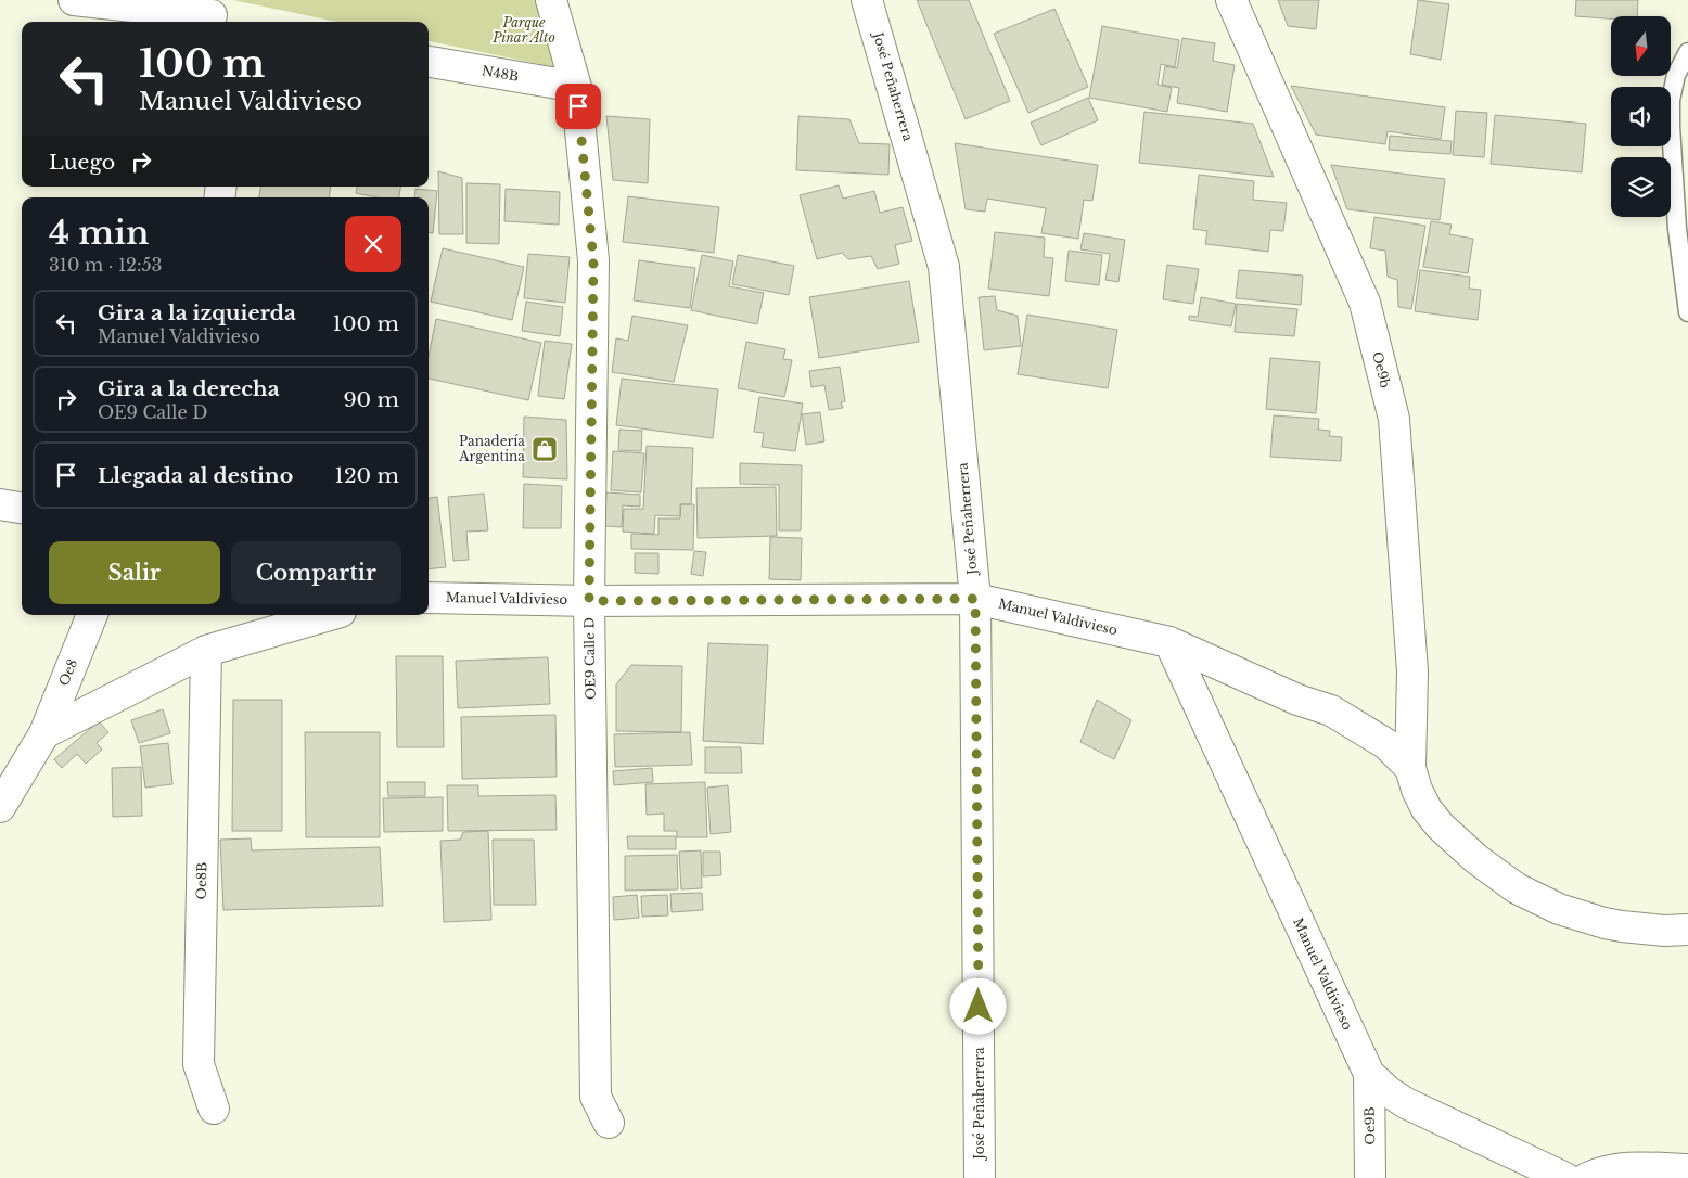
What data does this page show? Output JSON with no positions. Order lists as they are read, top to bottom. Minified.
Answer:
{"streets":{"street":["N48B","José Peñaherrera","Oe9b","Manuel Valdivieso","OE9 Calle D","Oe8","Oe8B","Oe9B"]},"crossings":[["N48B","OE9 Calle D"],["José Peñaherrera","Manuel Valdivieso"],["Oe9b","Manuel Valdivieso"],["Manuel Valdivieso","OE9 Calle D"],["Manuel Valdivieso","Oe9B"]],"parks":["Parque Pinar Alto"],"places":{"shop":["Panadería Argentina"]},"north":"bottom","page":{"turn":["100 m","Manuel Valdivieso"],"then":"Luego","heading":["4 min","310 m · 12:53"],"list":[{"name":"Gira a la izquierda","note":"Manuel Valdivieso","value":"100 m"},{"name":"Gira a la derecha","note":"OE9 Calle D","value":"90 m"},{"name":"Llegada al destino","value":"120 m"}],"buttons":["Salir","Compartir"]}}
